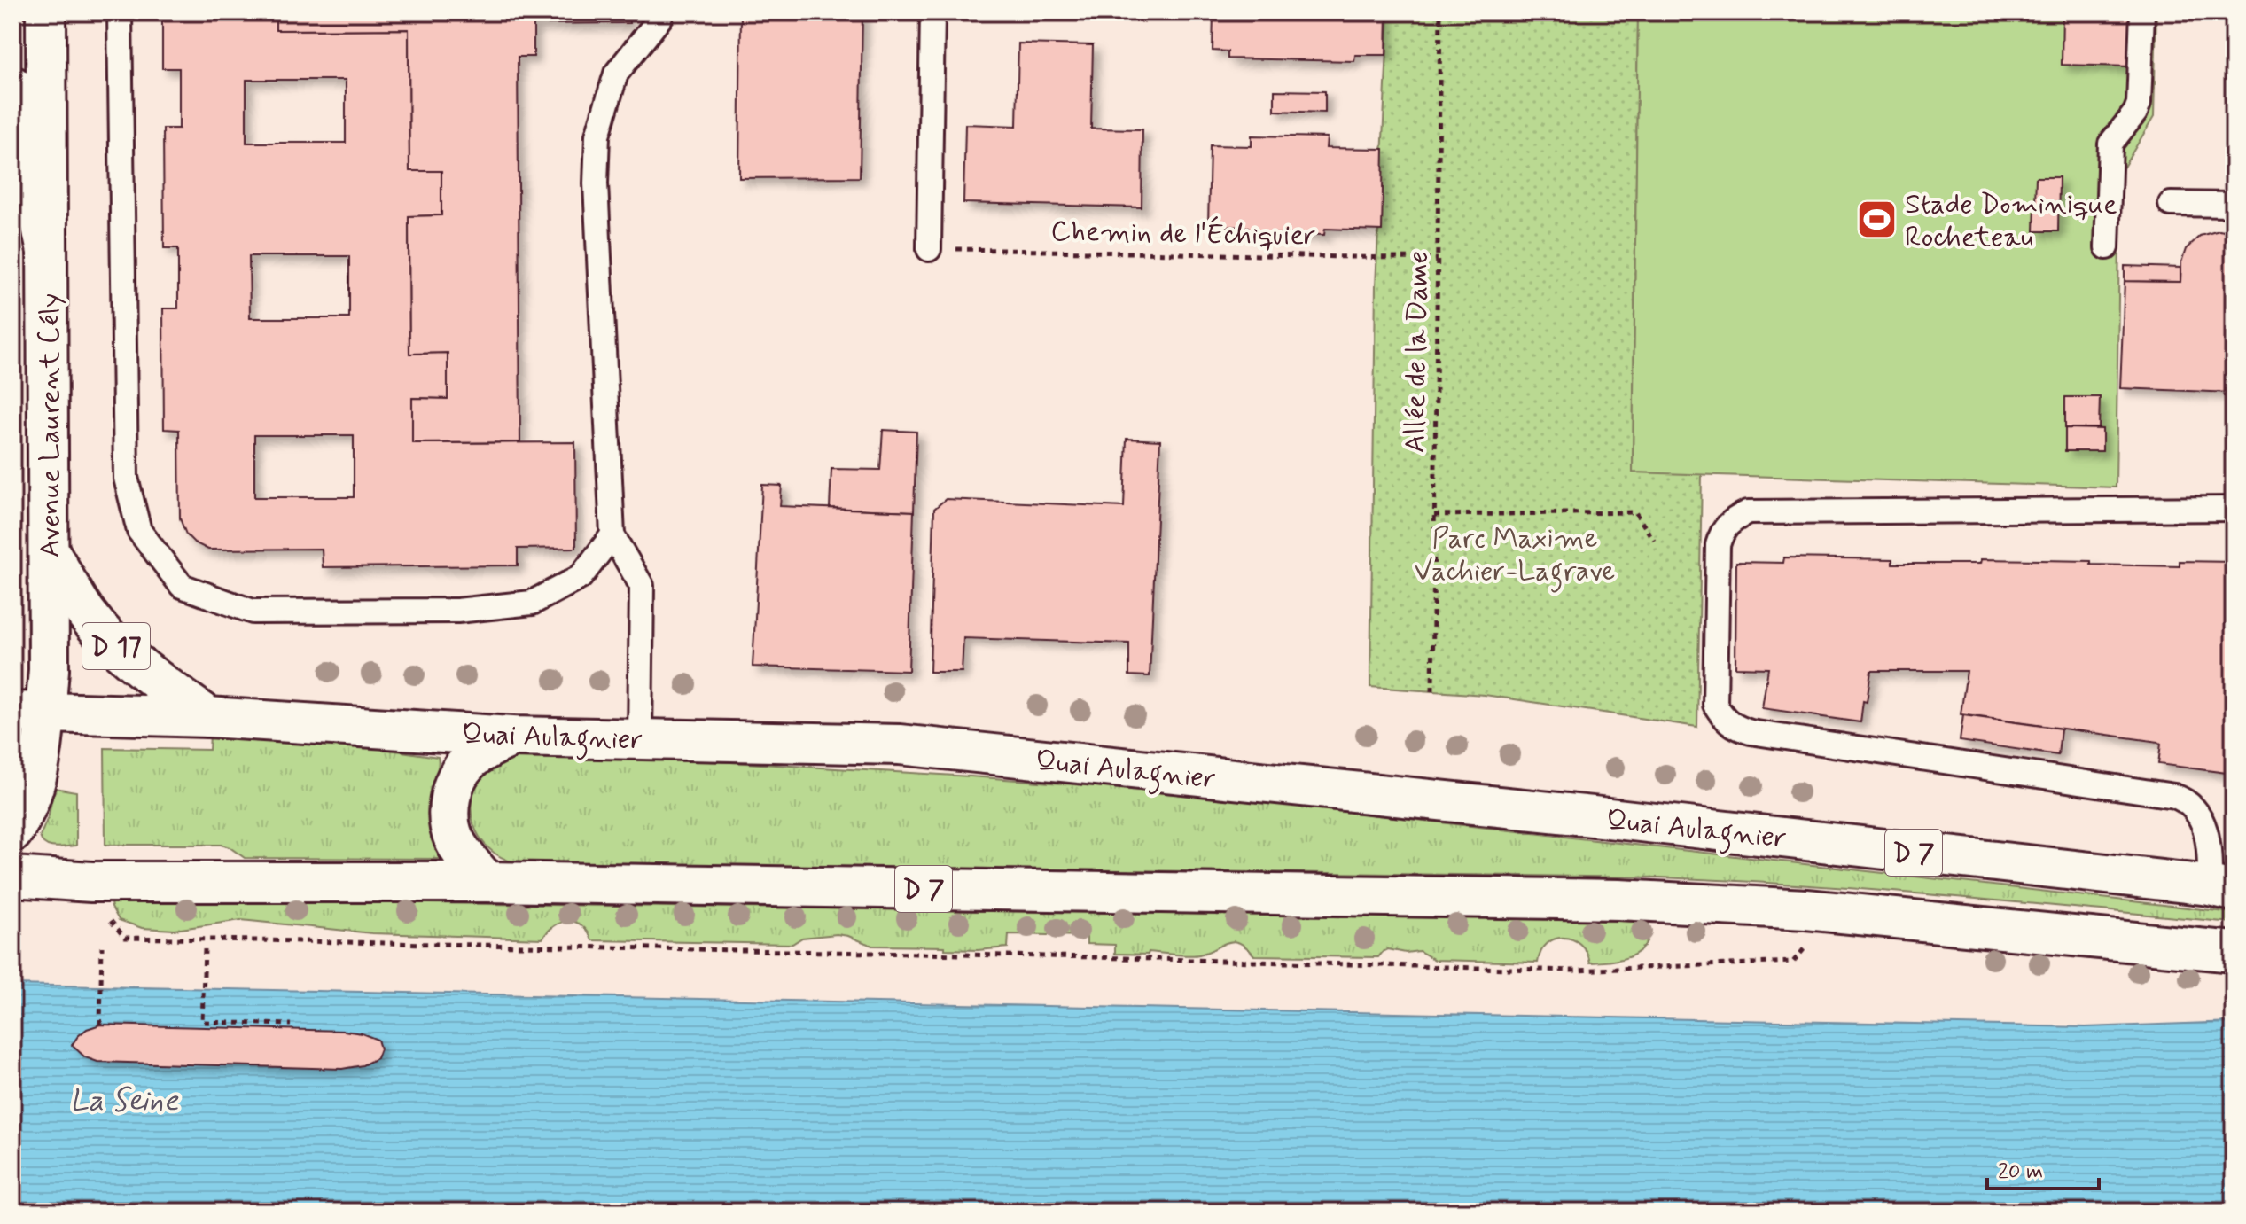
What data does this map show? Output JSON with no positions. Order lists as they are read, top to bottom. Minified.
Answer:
{"streets":{"main road":["Avenue Laurent Cély","D 17","Quai Aulagnier","D 7"],"path":["Chemin de l'Échiquier","Allée de la Dame"]},"crossings":[["Chemin de l'Échiquier","Allée de la Dame"],["Avenue Laurent Cély","D 17"],["Avenue Laurent Cély","Quai Aulagnier"],["D 17","Quai Aulagnier"]],"water":["La Seine"],"parks":["Parc Maxime Vachier-Lagrave"],"places":{"sports":["Stade Dominique Rocheteau"]},"scale_bar":"20 m"}
